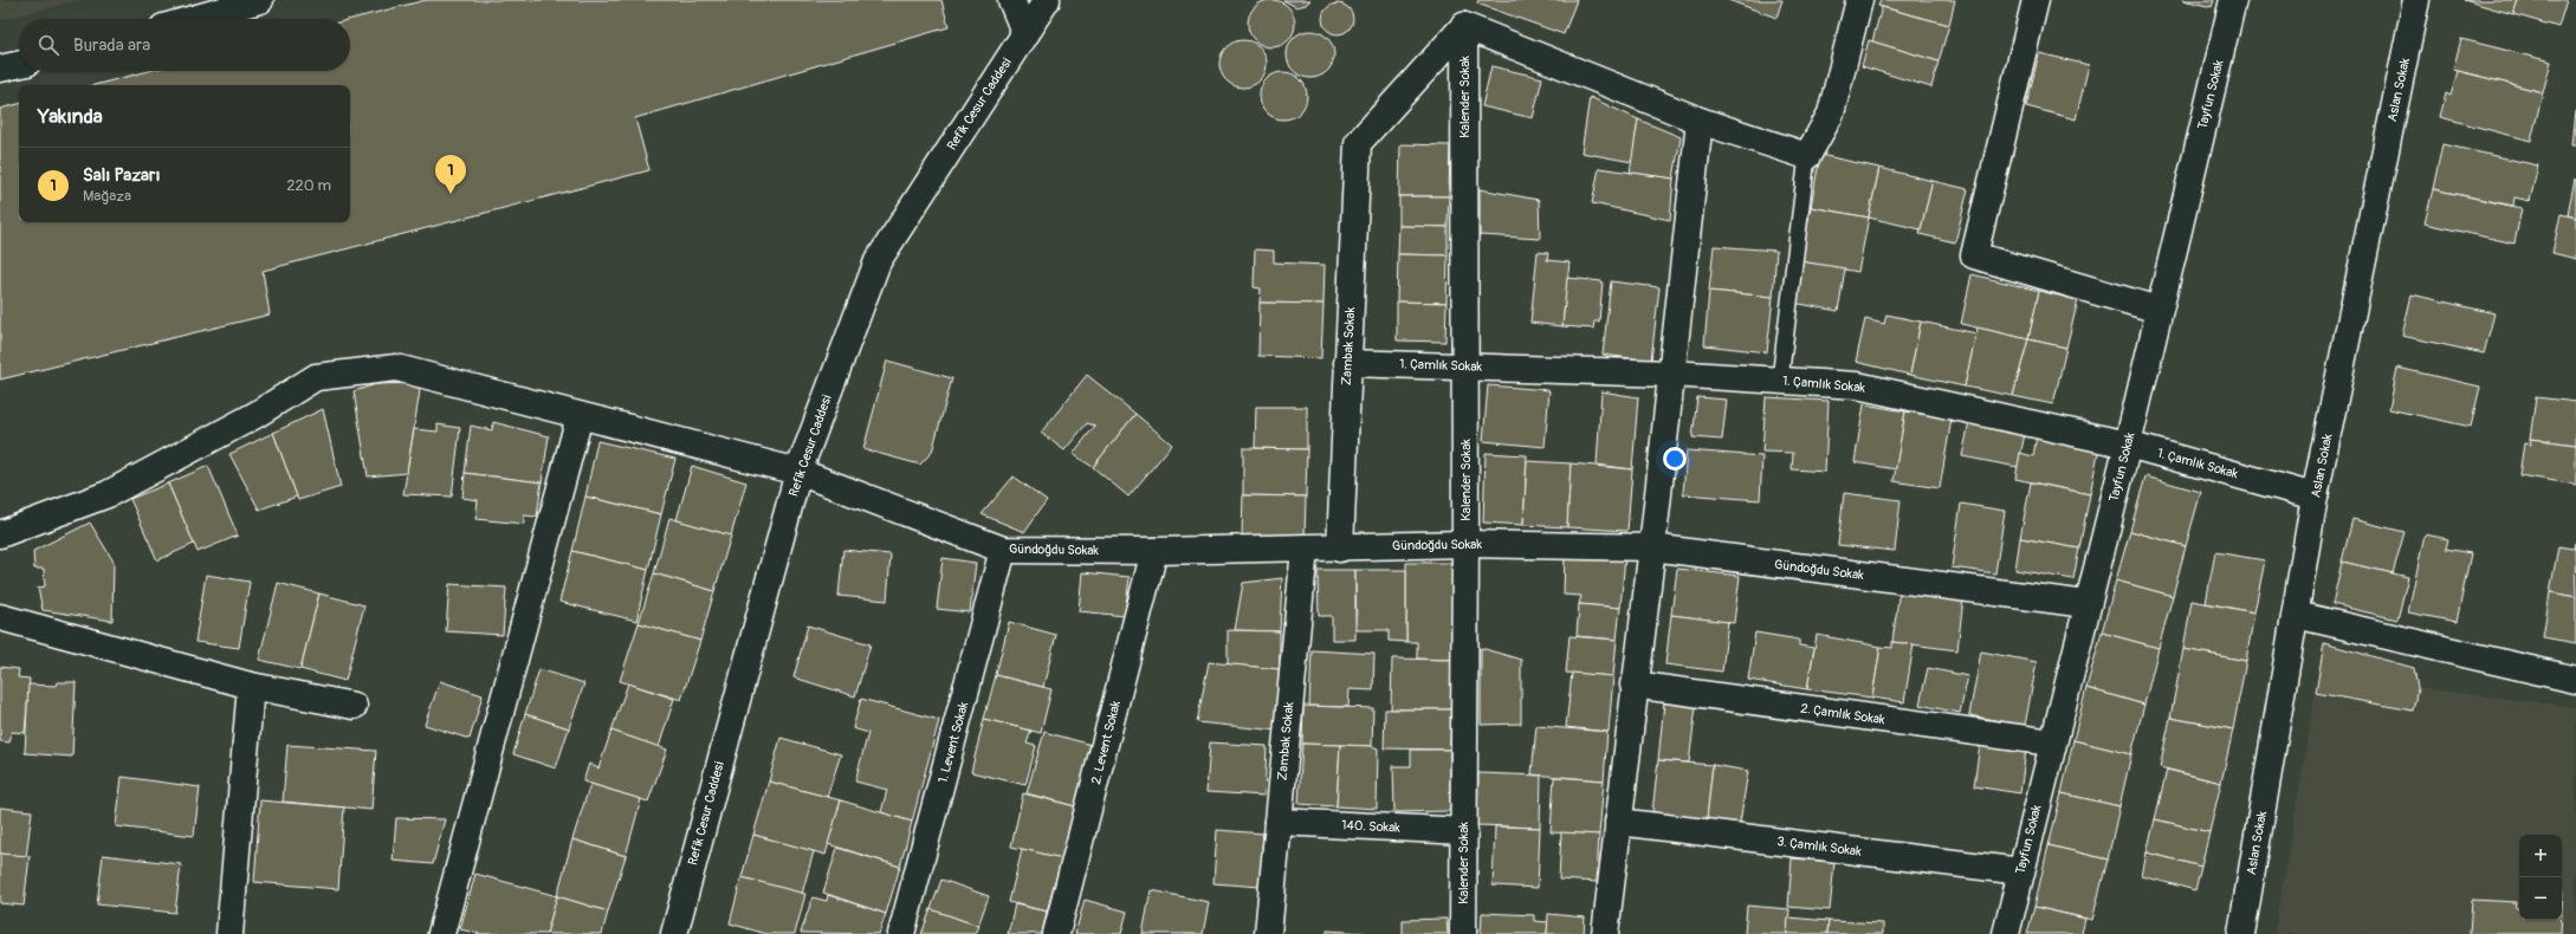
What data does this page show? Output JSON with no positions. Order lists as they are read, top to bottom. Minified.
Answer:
{"streets":{"street":["Aslan Sokak","Tayfun Sokak","Kalender Sokak","Refik Cesur Caddesi","Zambak Sokak","1. Çamlık Sokak","Gündoğdu Sokak","2. Çamlık Sokak","1. Levent Sokak","2. Levent Sokak","140. Sokak","3. Çamlık Sokak"]},"crossings":[["Aslan Sokak","1. Çamlık Sokak"],["Tayfun Sokak","1. Çamlık Sokak"],["Tayfun Sokak","Gündoğdu Sokak"],["Tayfun Sokak","2. Çamlık Sokak"],["Tayfun Sokak","3. Çamlık Sokak"],["Kalender Sokak","Zambak Sokak"],["Kalender Sokak","1. Çamlık Sokak"],["Kalender Sokak","Gündoğdu Sokak"],["Kalender Sokak","140. Sokak"],["Refik Cesur Caddesi","Gündoğdu Sokak"],["Zambak Sokak","1. Çamlık Sokak"],["Zambak Sokak","Gündoğdu Sokak"],["Zambak Sokak","140. Sokak"],["Gündoğdu Sokak","1. Levent Sokak"],["Gündoğdu Sokak","2. Levent Sokak"]],"page":{"search":"Burada ara","heading":"Yakında","list":[{"mark":"1","name":"Salı Pazarı","note":"Mağaza","value":"220 m"}],"pins":"1","map_buttons":["+","−"]}}
